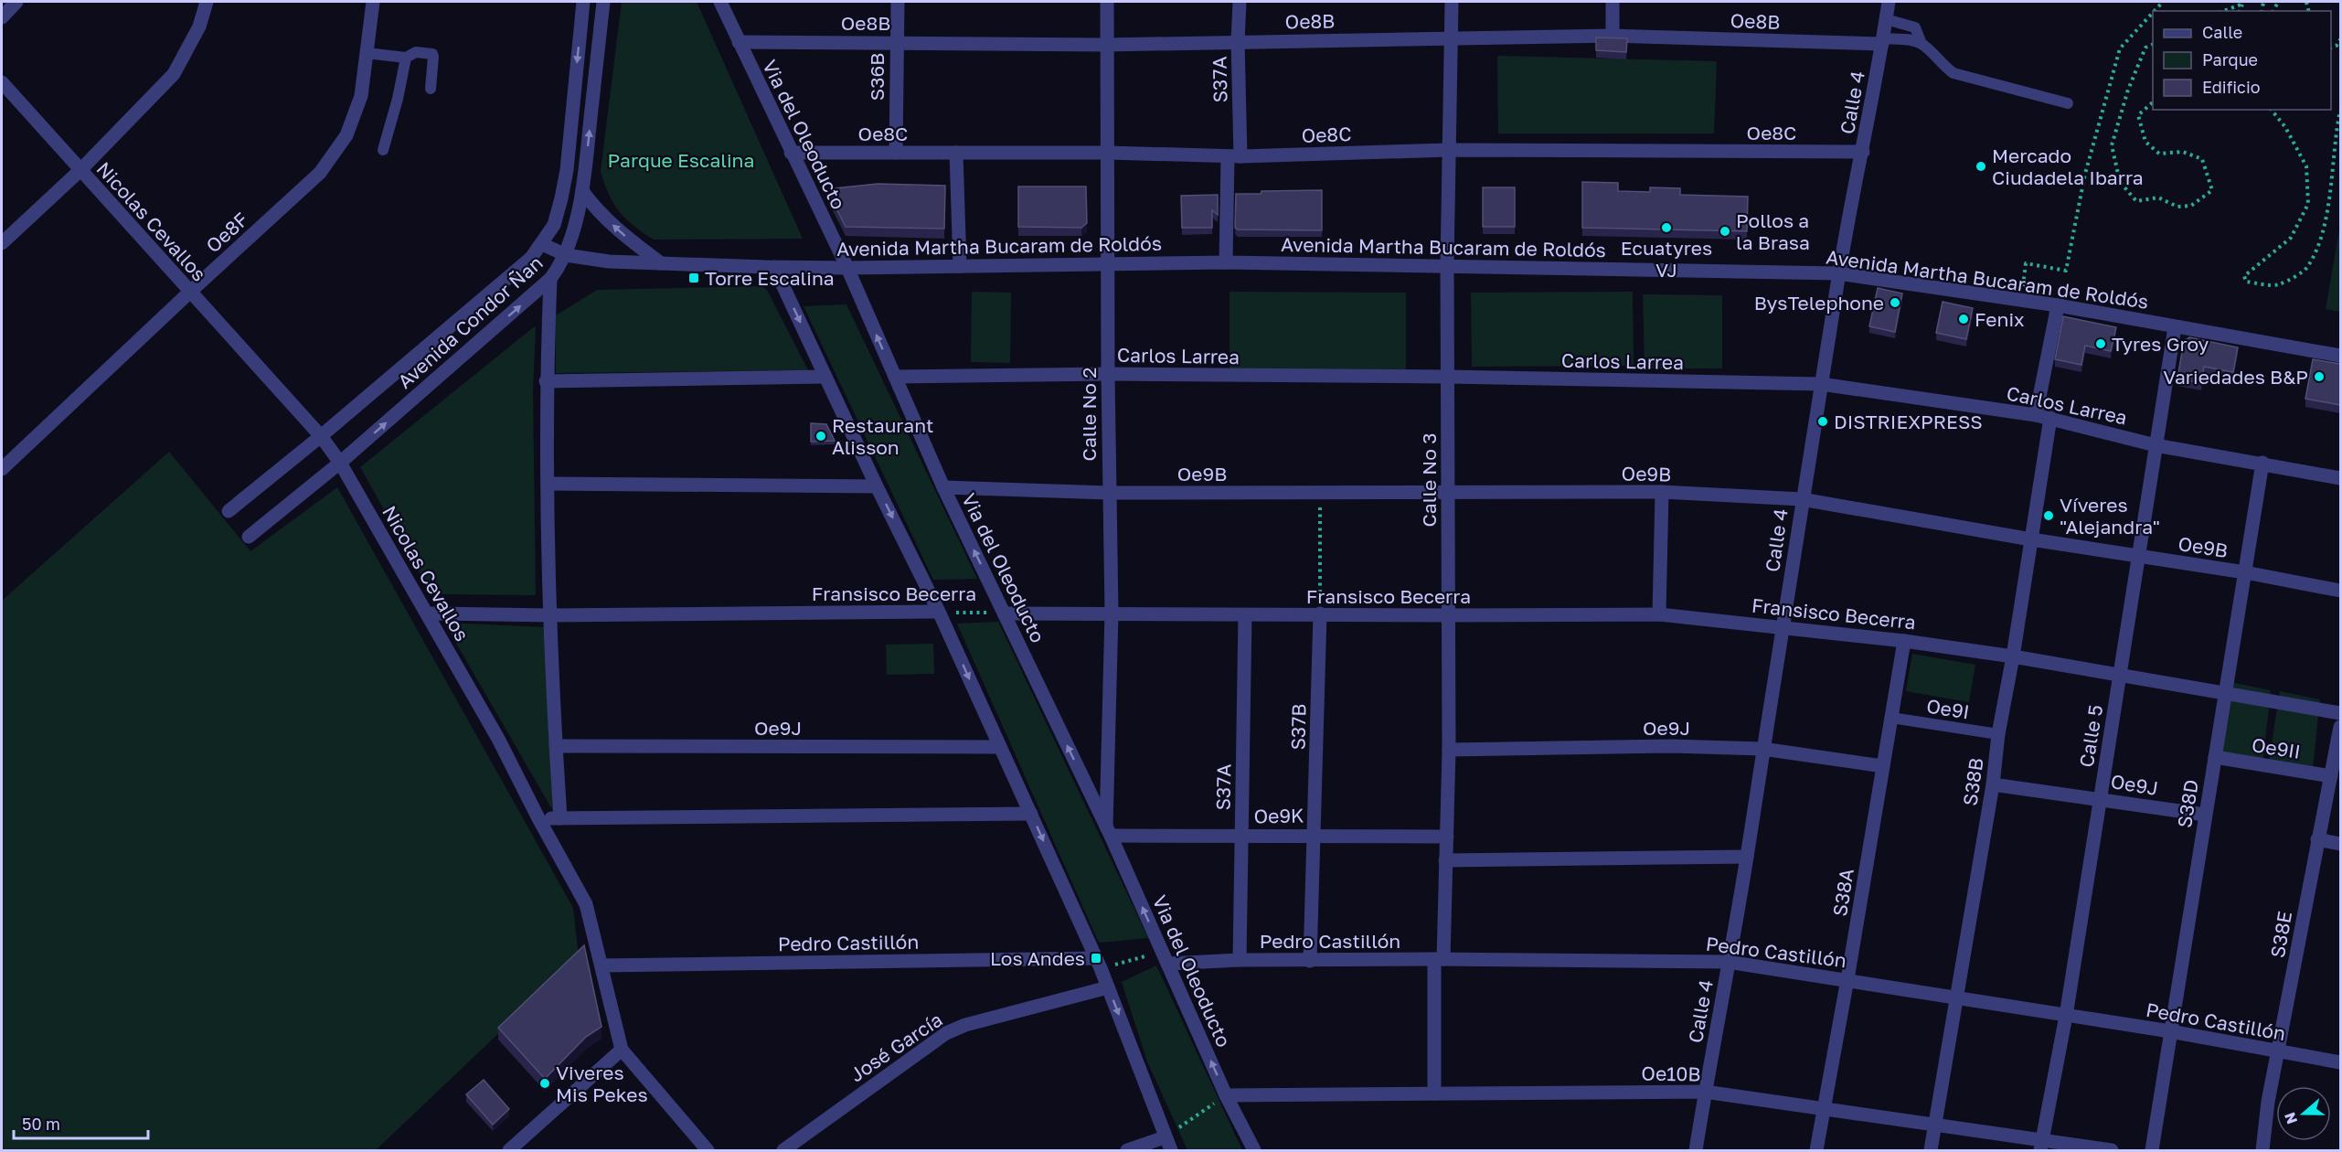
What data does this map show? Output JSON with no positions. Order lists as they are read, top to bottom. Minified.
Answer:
{"streets":{"street":["Oe8B","S36B","S37A","Calle 4","Oe8C","Via del Oleoducto","Nicolas Cevallos","Oe8F","Avenida Martha Bucaram de Roldós","Avenida Condor Ñan","Carlos Larrea","Calle No 2","Oe9B","Calle No 3","Fransisco Becerra","S37B","Oe9J","Calle 5","Oe9II","S38B","S38D","Oe9K","S38A","S38E","Pedro Castillón","José García","Oe10B"],"lane":["Oe9I"]},"crossings":[["Oe8B","S36B"],["Oe8B","S37A"],["Oe8B","Calle 4"],["Oe8B","Via del Oleoducto"],["Oe8B","Calle No 2"],["Oe8B","Calle No 3"],["S36B","Oe8C"],["S37A","Oe8C"],["S37A","Avenida Martha Bucaram de Roldós"],["S37A","Fransisco Becerra"],["S37A","Oe9K"],["S37A","Pedro Castillón"],["Calle 4","Oe8C"],["Calle 4","Avenida Martha Bucaram de Roldós"],["Calle 4","Carlos Larrea"],["Calle 4","Oe9B"],["Calle 4","Fransisco Becerra"],["Calle 4","Oe9J"],["Calle 4","Pedro Castillón"],["Calle 4","Oe10B"],["Oe8C","Via del Oleoducto"],["Oe8C","Calle No 2"],["Oe8C","Calle No 3"],["Via del Oleoducto","Avenida Martha Bucaram de Roldós"],["Via del Oleoducto","Carlos Larrea"],["Via del Oleoducto","Calle No 2"],["Via del Oleoducto","Oe9B"],["Via del Oleoducto","Fransisco Becerra"],["Via del Oleoducto","Oe9K"],["Via del Oleoducto","Pedro Castillón"],["Via del Oleoducto","Oe10B"],["Nicolas Cevallos","Oe8F"],["Nicolas Cevallos","Avenida Condor Ñan"],["Nicolas Cevallos","Fransisco Becerra"],["Nicolas Cevallos","Pedro Castillón"],["Avenida Martha Bucaram de Roldós","Avenida Condor Ñan"],["Avenida Martha Bucaram de Roldós","Calle No 2"],["Avenida Martha Bucaram de Roldós","Calle No 3"],["Avenida Martha Bucaram de Roldós","Calle 5"],["Carlos Larrea","Calle No 2"],["Carlos Larrea","Calle No 3"],["Carlos Larrea","Calle 5"],["Carlos Larrea","S38B"],["Carlos Larrea","S38D"],["Calle No 2","Oe9B"],["Calle No 2","Fransisco Becerra"],["Calle No 2","Oe9K"],["Oe9B","Calle No 3"],["Oe9B","Calle 5"],["Oe9B","S38B"],["Oe9B","S38D"],["Calle No 3","Fransisco Becerra"],["Calle No 3","Oe9J"],["Calle No 3","Oe9K"],["Calle No 3","Pedro Castillón"],["Calle No 3","Oe10B"],["Fransisco Becerra","S37B"],["Fransisco Becerra","Calle 5"],["Fransisco Becerra","S38B"],["Fransisco Becerra","S38D"],["Fransisco Becerra","S38A"],["Oe9I","S38B"],["Oe9I","S38A"],["S37B","Oe9K"],["S37B","Pedro Castillón"],["Oe9J","Calle 5"],["Oe9J","S38B"],["Oe9J","S38D"],["Oe9J","S38A"],["Calle 5","Pedro Castillón"],["Calle 5","Oe10B"],["Oe9II","S38D"],["Oe9II","S38E"],["S38B","Pedro Castillón"],["S38B","Oe10B"],["S38D","Pedro Castillón"],["S38A","Pedro Castillón"],["S38A","Oe10B"],["S38E","Pedro Castillón"]],"parks":["Parque Escalina"],"places":{"other":["Mercado Ciudadela Ibarra","Ecuatyres VJ","Pollos a la Brasa","BysTelephone","Fenix","Tyres Groy","Variedades B&P","DISTRIEXPRESS","Restaurant Alisson","Víveres \"Alejandra\"","Viveres Mis Pekes"],"transit":["Torre Escalina","Los Andes"]},"legend":["Calle","Parque","Edificio"],"scale_bar":"50 m","north":"left"}
